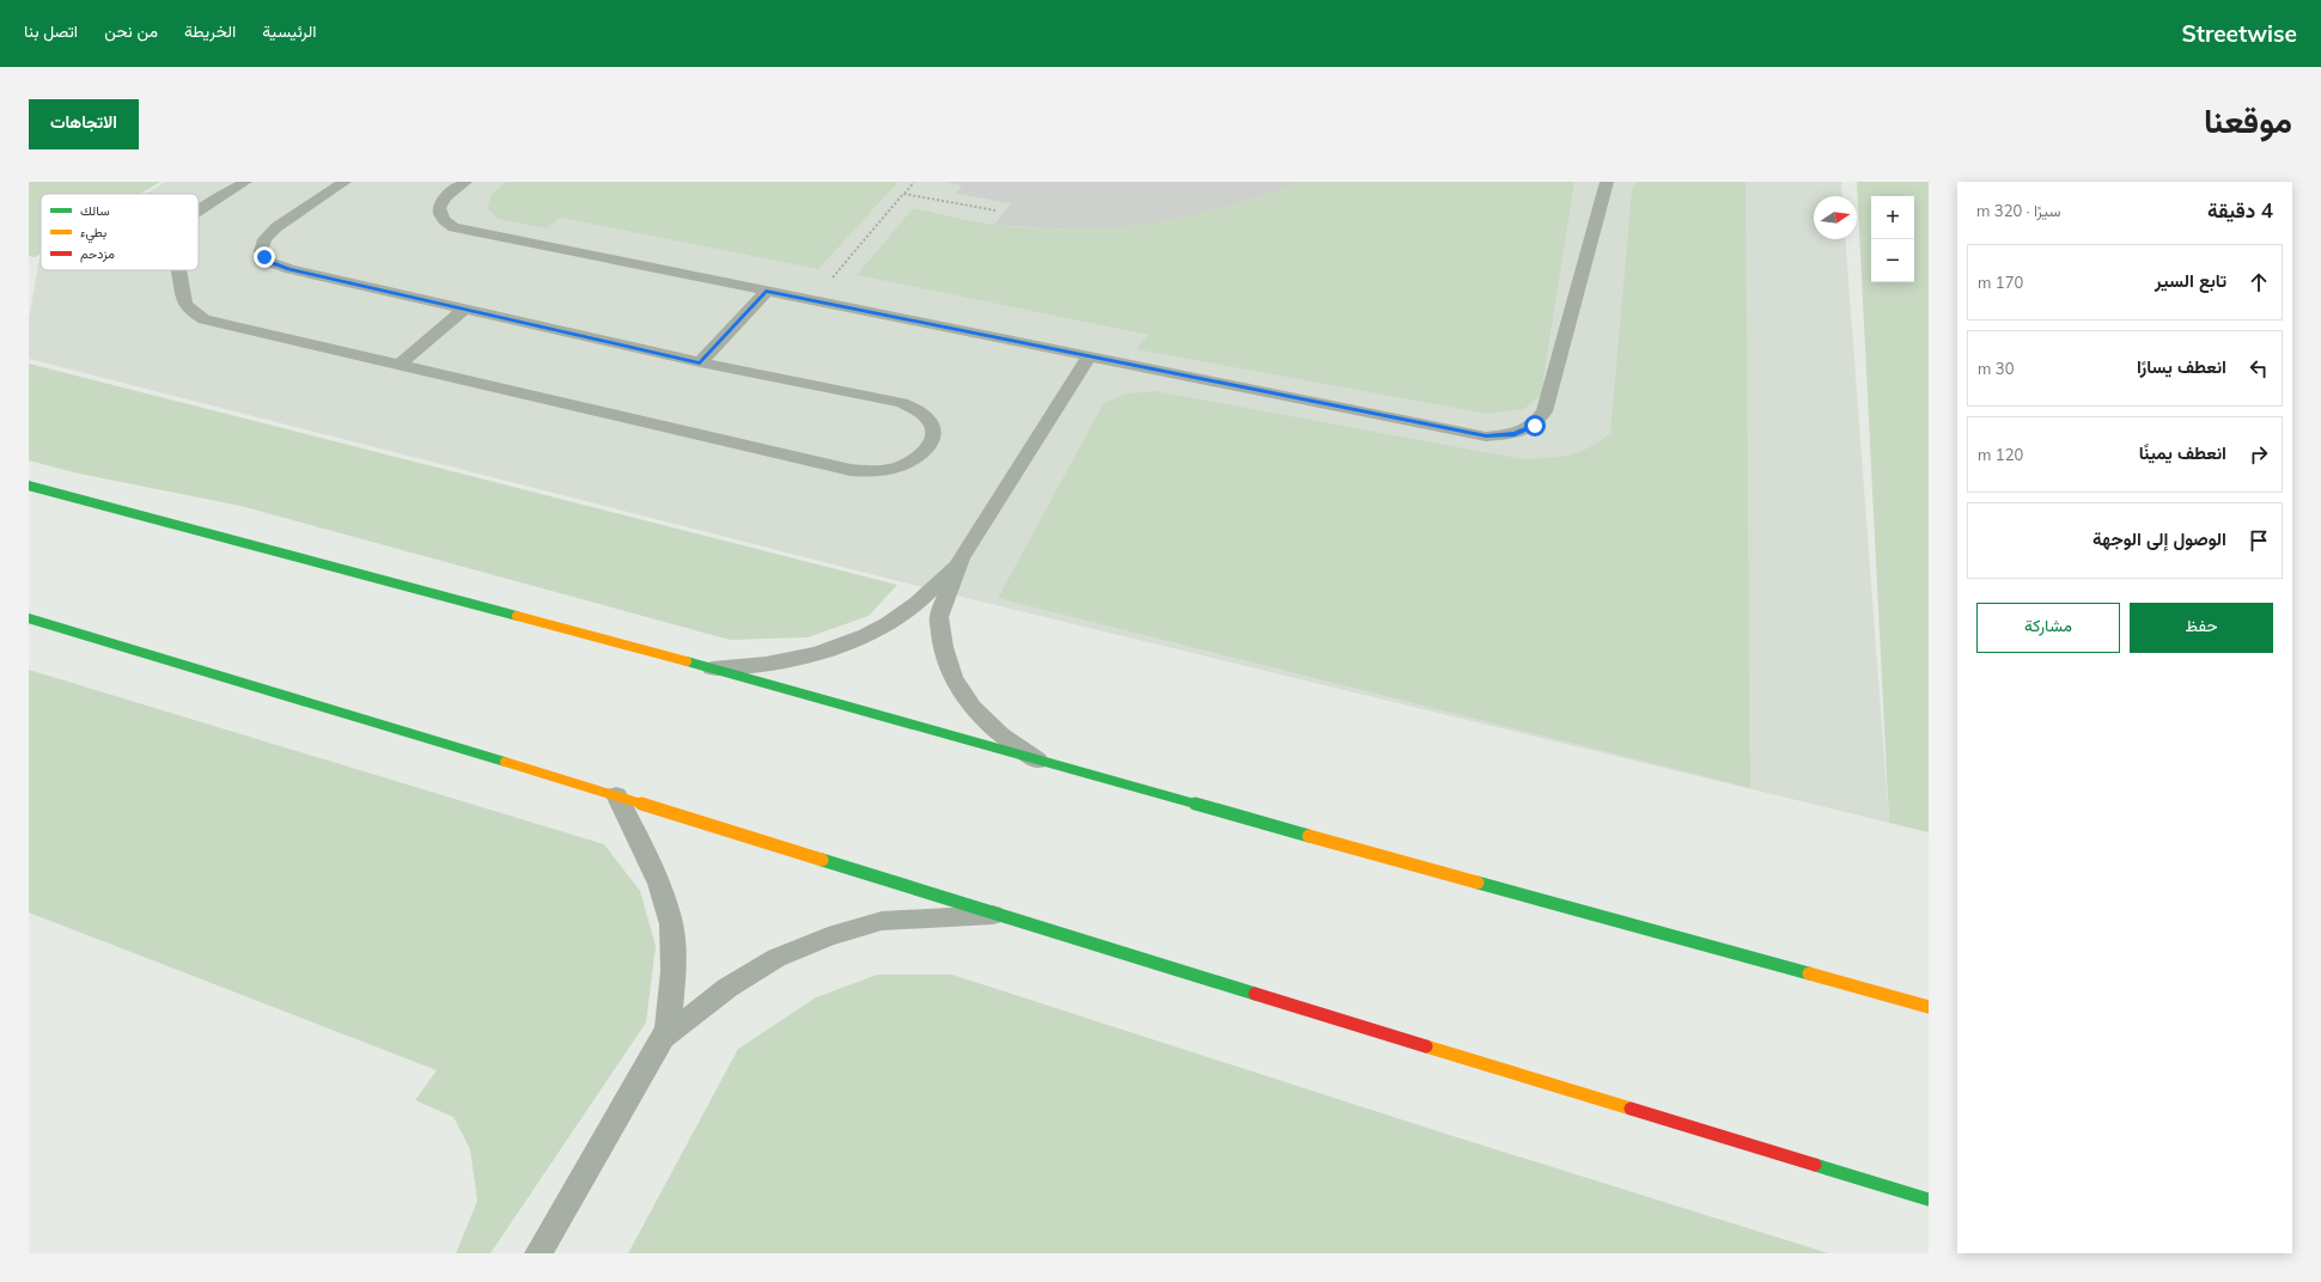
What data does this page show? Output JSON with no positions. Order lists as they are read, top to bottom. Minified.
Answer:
{"legend":["سالك","بطيء","مزدحم"],"north":"right","page":{"header":"Streetwise","nav":["الرئيسية","الخريطة","من نحن","اتصل بنا"],"title":"موقعنا","buttons":["الاتجاهات",["حفظ","مشاركة"]],"heading":["4 دقيقة","سيرًا · 320 m"],"map_buttons":["+","−"],"list":[["تابع السير","170 m"],["انعطف يسارًا","30 m"],["انعطف يمينًا","120 m"],"الوصول إلى الوجهة"]}}
